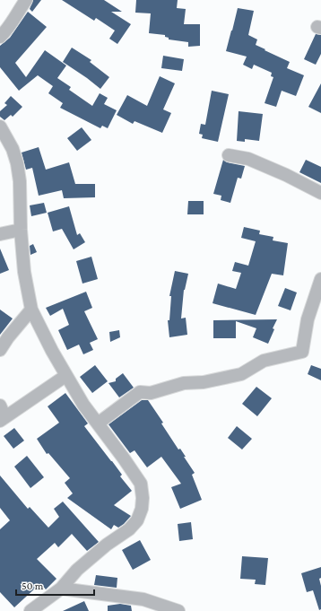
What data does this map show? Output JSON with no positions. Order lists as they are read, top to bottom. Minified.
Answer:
{"scale_bar":"50 m"}
